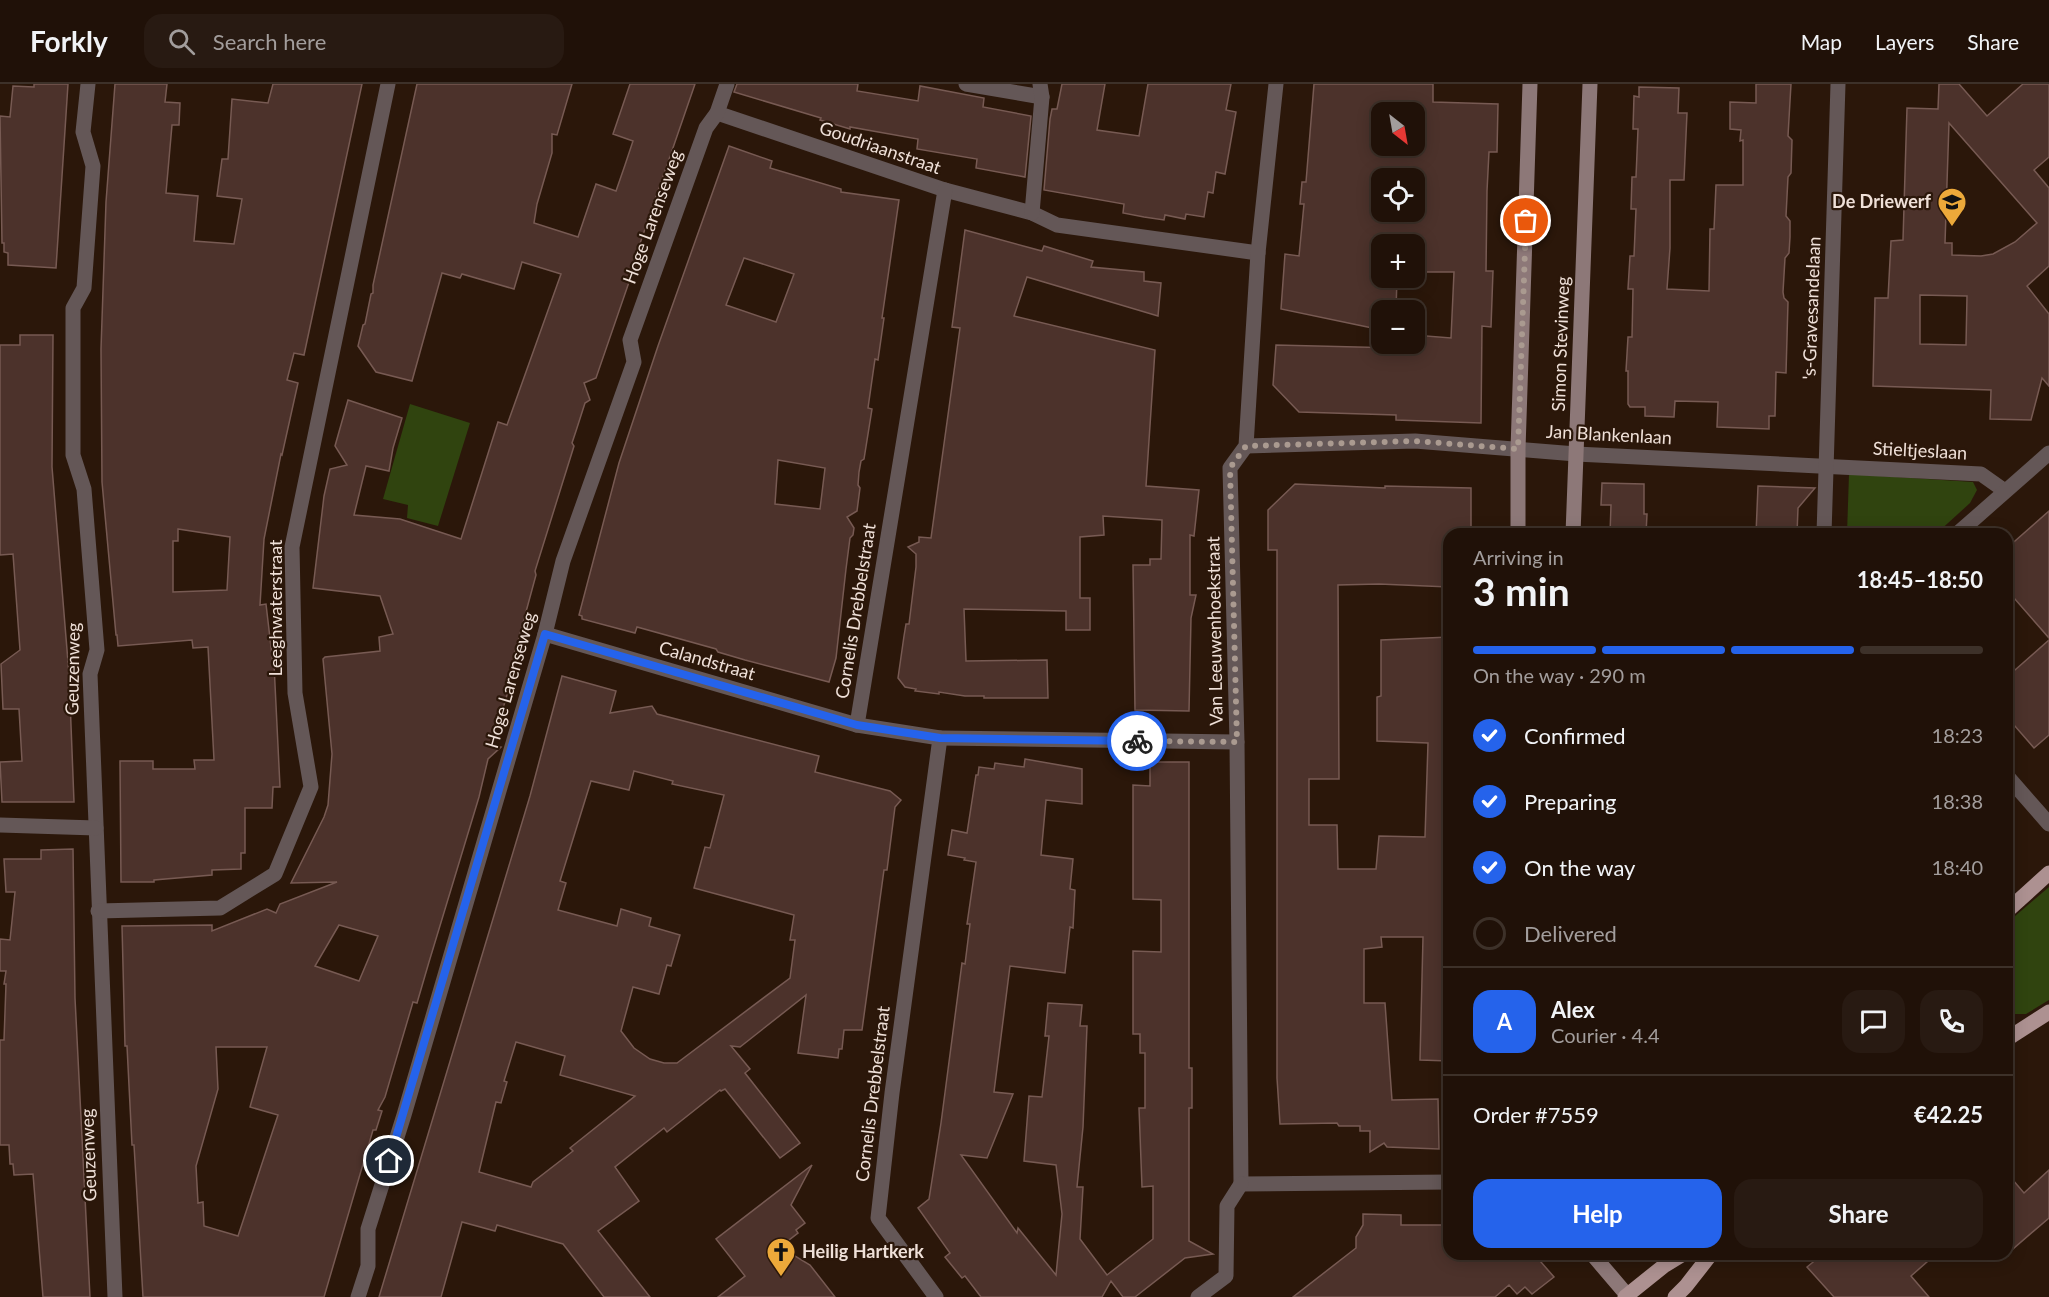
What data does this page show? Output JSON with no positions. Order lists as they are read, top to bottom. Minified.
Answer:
{"streets":{"street":["Goudriaanstraat","Hoge Larenseweg","'s-Gravesandelaan","Simon Stevinweg","Jan Blankenlaan","Stieltjeslaan","Leeghwaterstraat","Cornelis Drebbelstraat","Van Leeuwenhoekstraat","Calandstraat","Geuzenweg"]},"crossings":[["Goudriaanstraat","Hoge Larenseweg"],["Goudriaanstraat","Cornelis Drebbelstraat"],["Goudriaanstraat","Van Leeuwenhoekstraat"],["Hoge Larenseweg","Calandstraat"],["'s-Gravesandelaan","Jan Blankenlaan"],["'s-Gravesandelaan","Stieltjeslaan"],["Simon Stevinweg","Jan Blankenlaan"],["Jan Blankenlaan","Stieltjeslaan"],["Jan Blankenlaan","Van Leeuwenhoekstraat"],["Leeghwaterstraat","Geuzenweg"],["Cornelis Drebbelstraat","Calandstraat"]],"places":{"school or university":["De Driewerf"],"church":["Heilig Hartkerk"]},"north":"bottom right","page":{"header":"Forkly","search":"Search here","nav":["Map","Layers","Share"],"map_buttons":["+","−"],"heading":["3 min","Arriving in","18:45–18:50"],"panel":["Alex","Courier · 4.4","Order #7559","€42.25"],"bar":"On the way · 290 m","list":[["Confirmed","18:23"],["Preparing","18:38"],["On the way","18:40"],"Delivered"],"round":"A","buttons":["Help","Share"]}}
